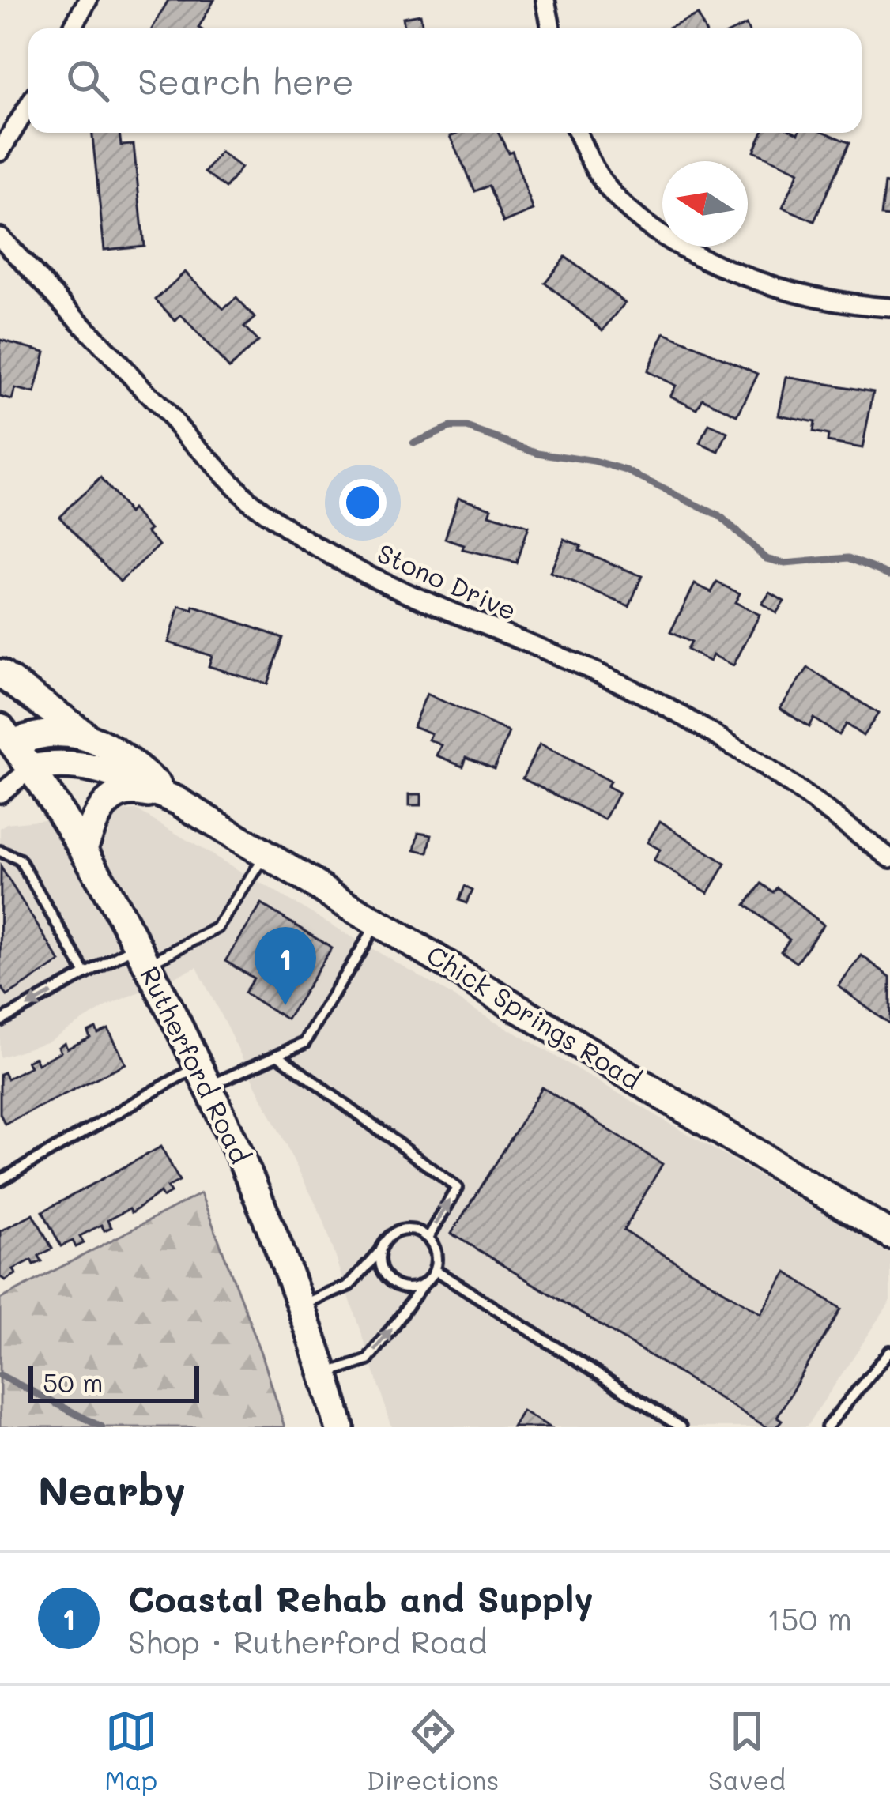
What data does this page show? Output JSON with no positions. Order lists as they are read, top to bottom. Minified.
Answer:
{"streets":{"street":["Stono Drive","Chick Springs Road","Rutherford Road"]},"crossings":[["Chick Springs Road","Rutherford Road"]],"scale_bar":"50 m","north":"left","page":{"search":"Search here","pins":"1","scale":"50 m","heading":"Nearby","list":[{"mark":"1","name":"Coastal Rehab and Supply","note":"Shop · Rutherford Road","value":"150 m"}],"nav":["Map","Directions","Saved"]}}
